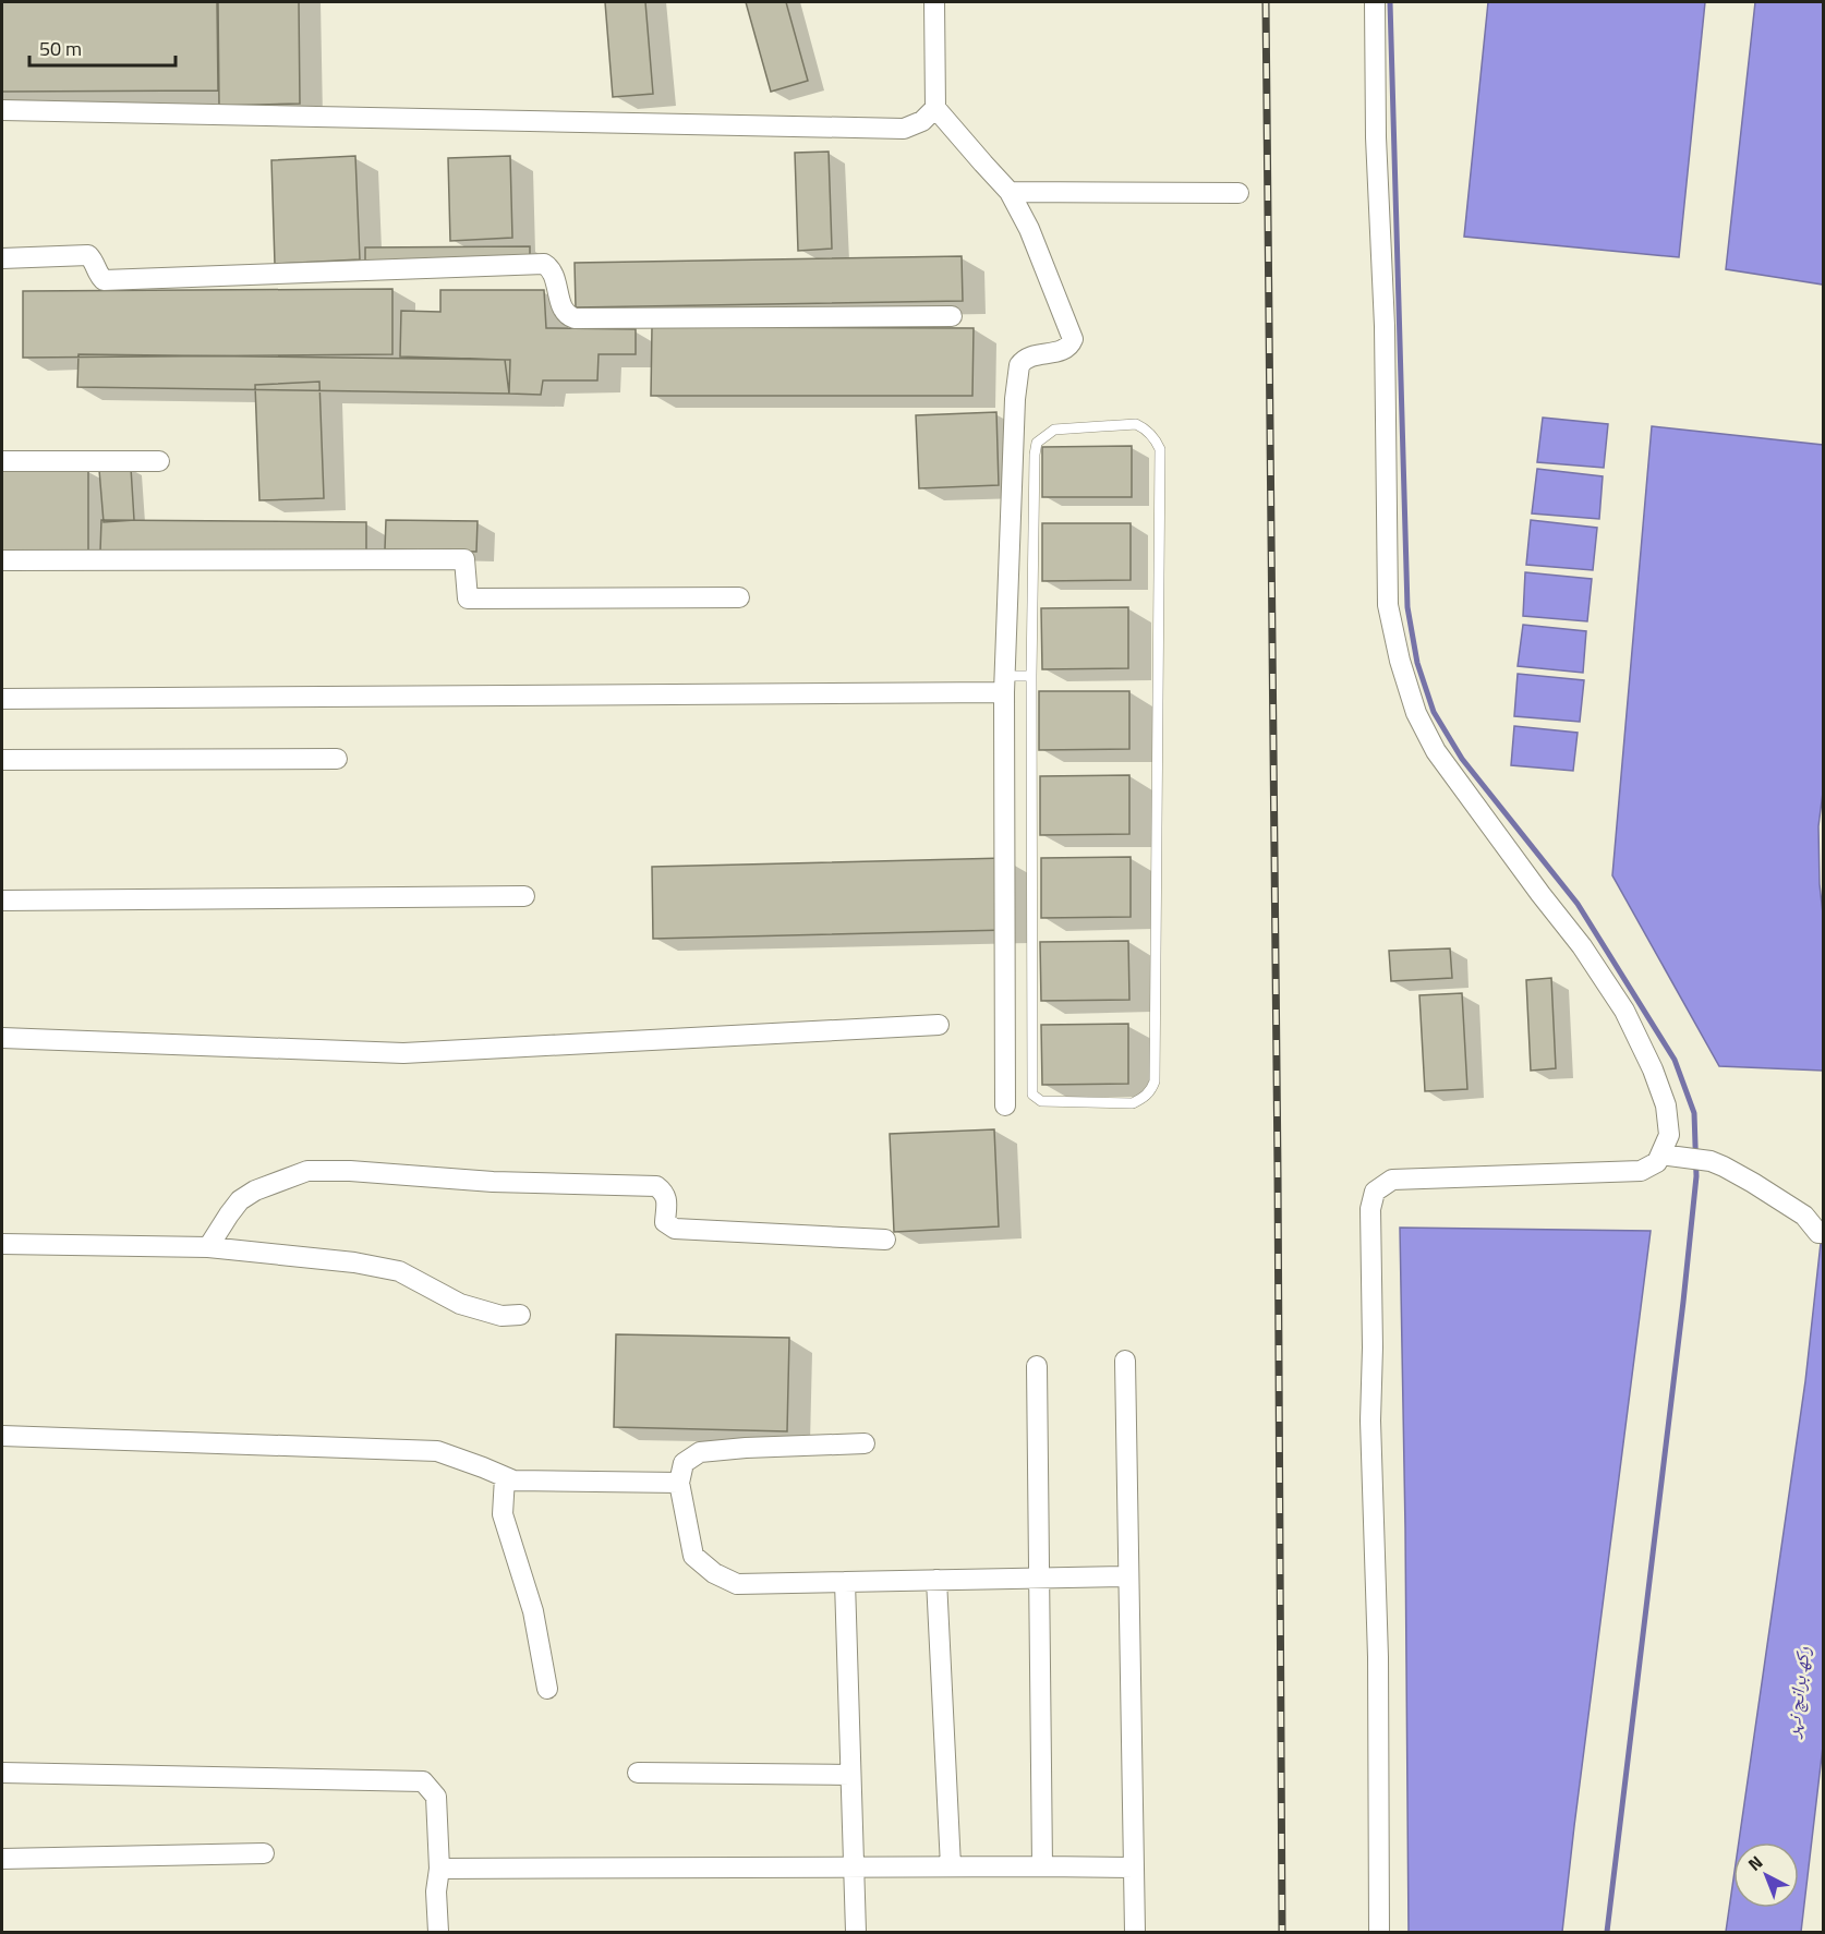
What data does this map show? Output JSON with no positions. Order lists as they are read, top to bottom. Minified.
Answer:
{"water":["رکھ برانچ نہر"],"scale_bar":"50 m","north":"top left"}
